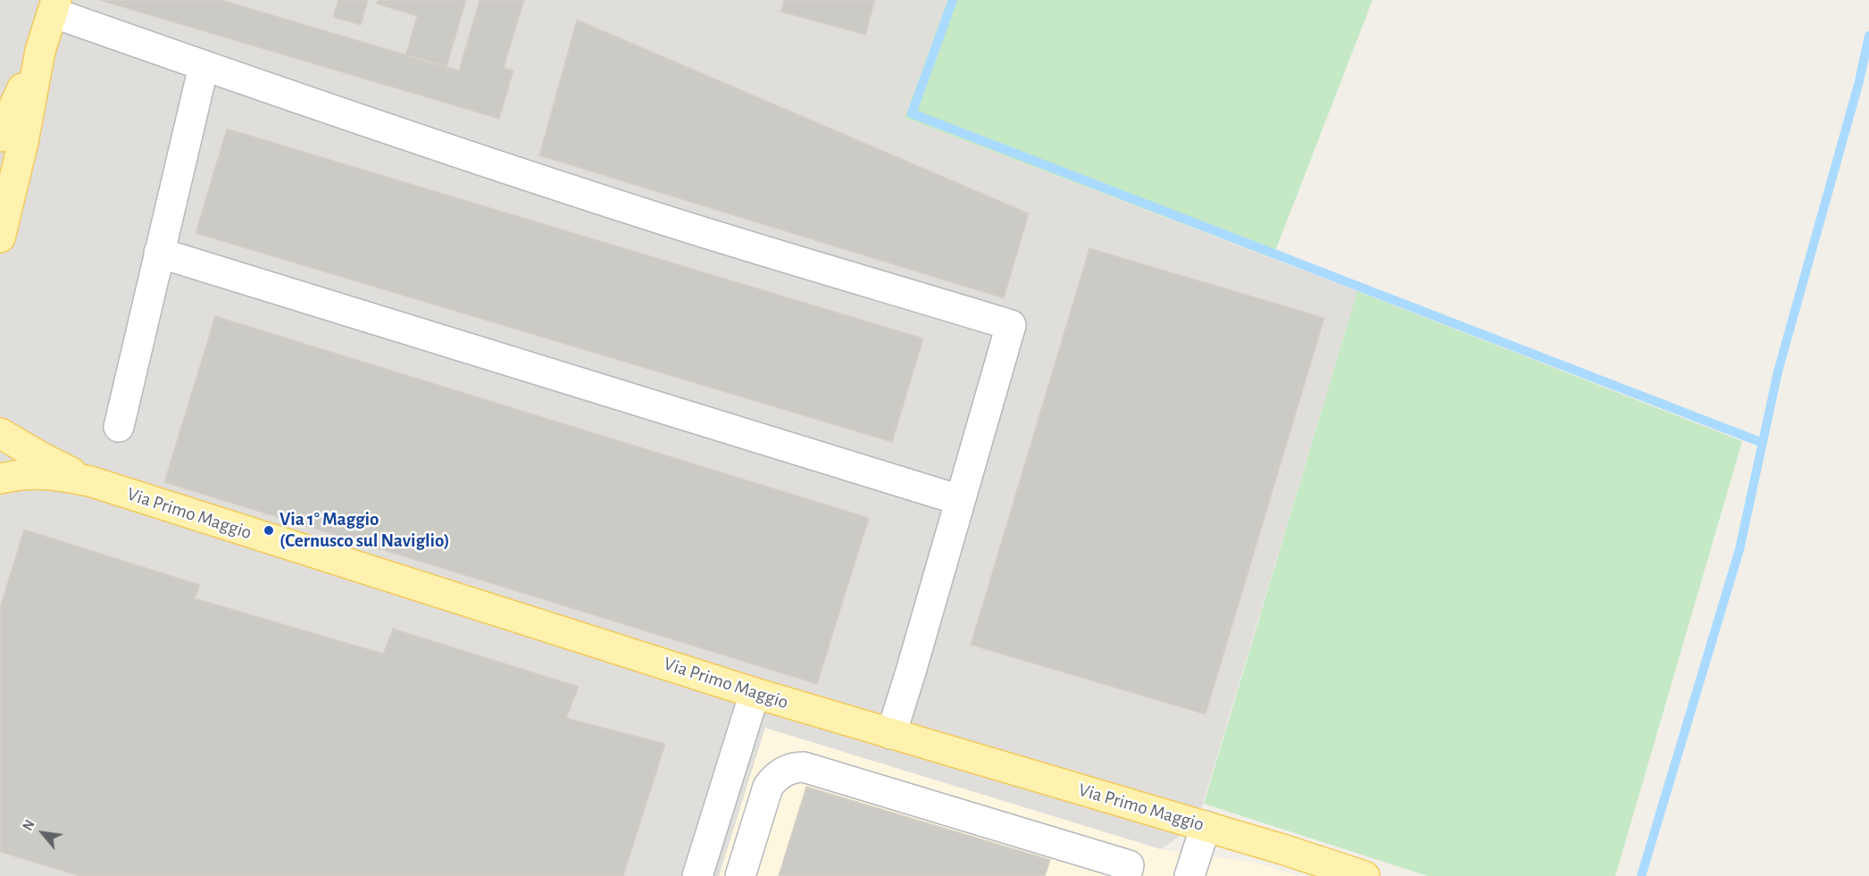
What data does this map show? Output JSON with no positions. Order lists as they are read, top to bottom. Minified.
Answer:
{"streets":{"main road":["Via Primo Maggio"]},"places":["Via 1° Maggio (Cernusco sul Naviglio)"],"north":"top left"}
